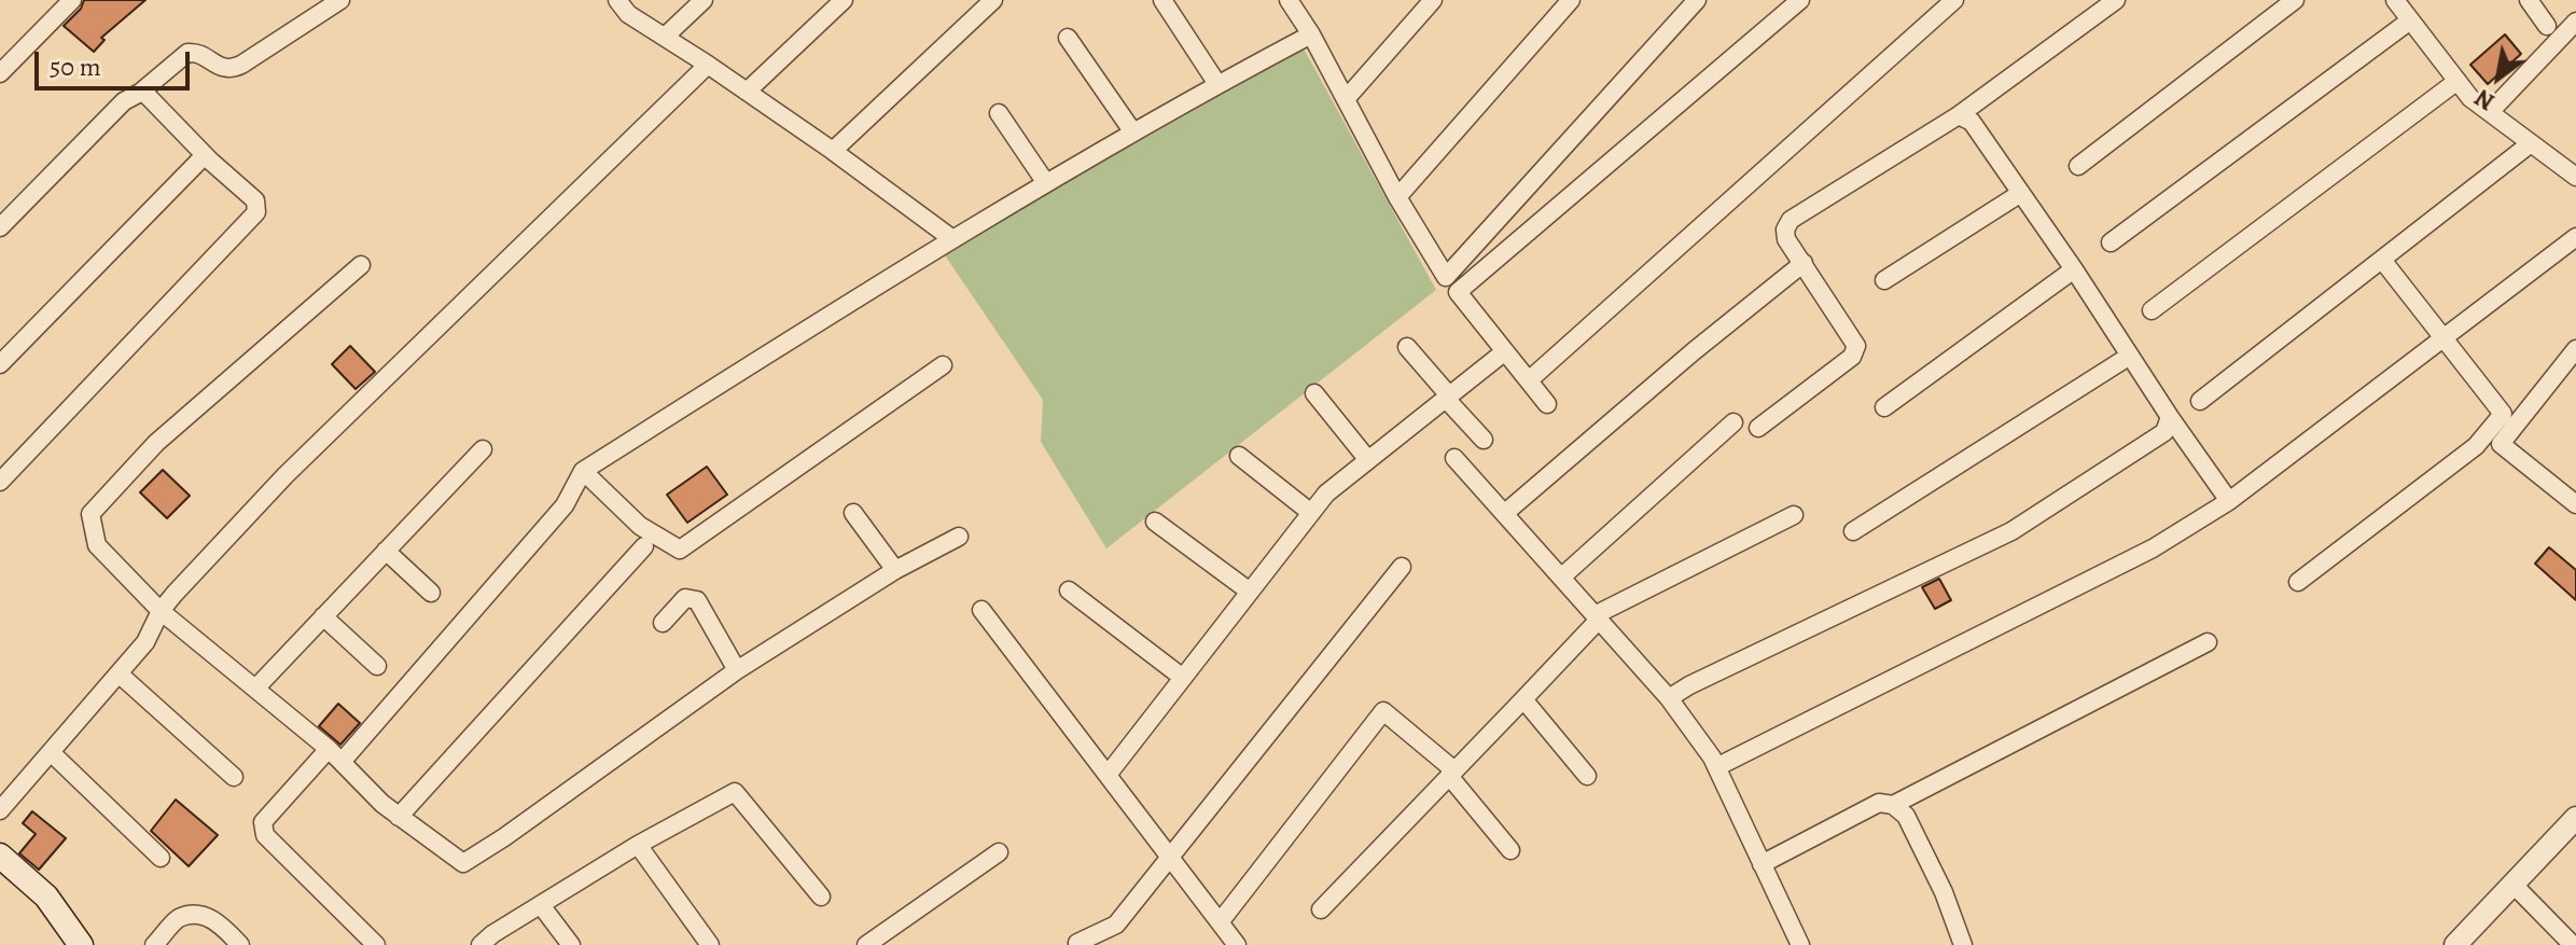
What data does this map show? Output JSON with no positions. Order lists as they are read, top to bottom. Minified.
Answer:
{"scale_bar":"50 m","north":"bottom left"}
